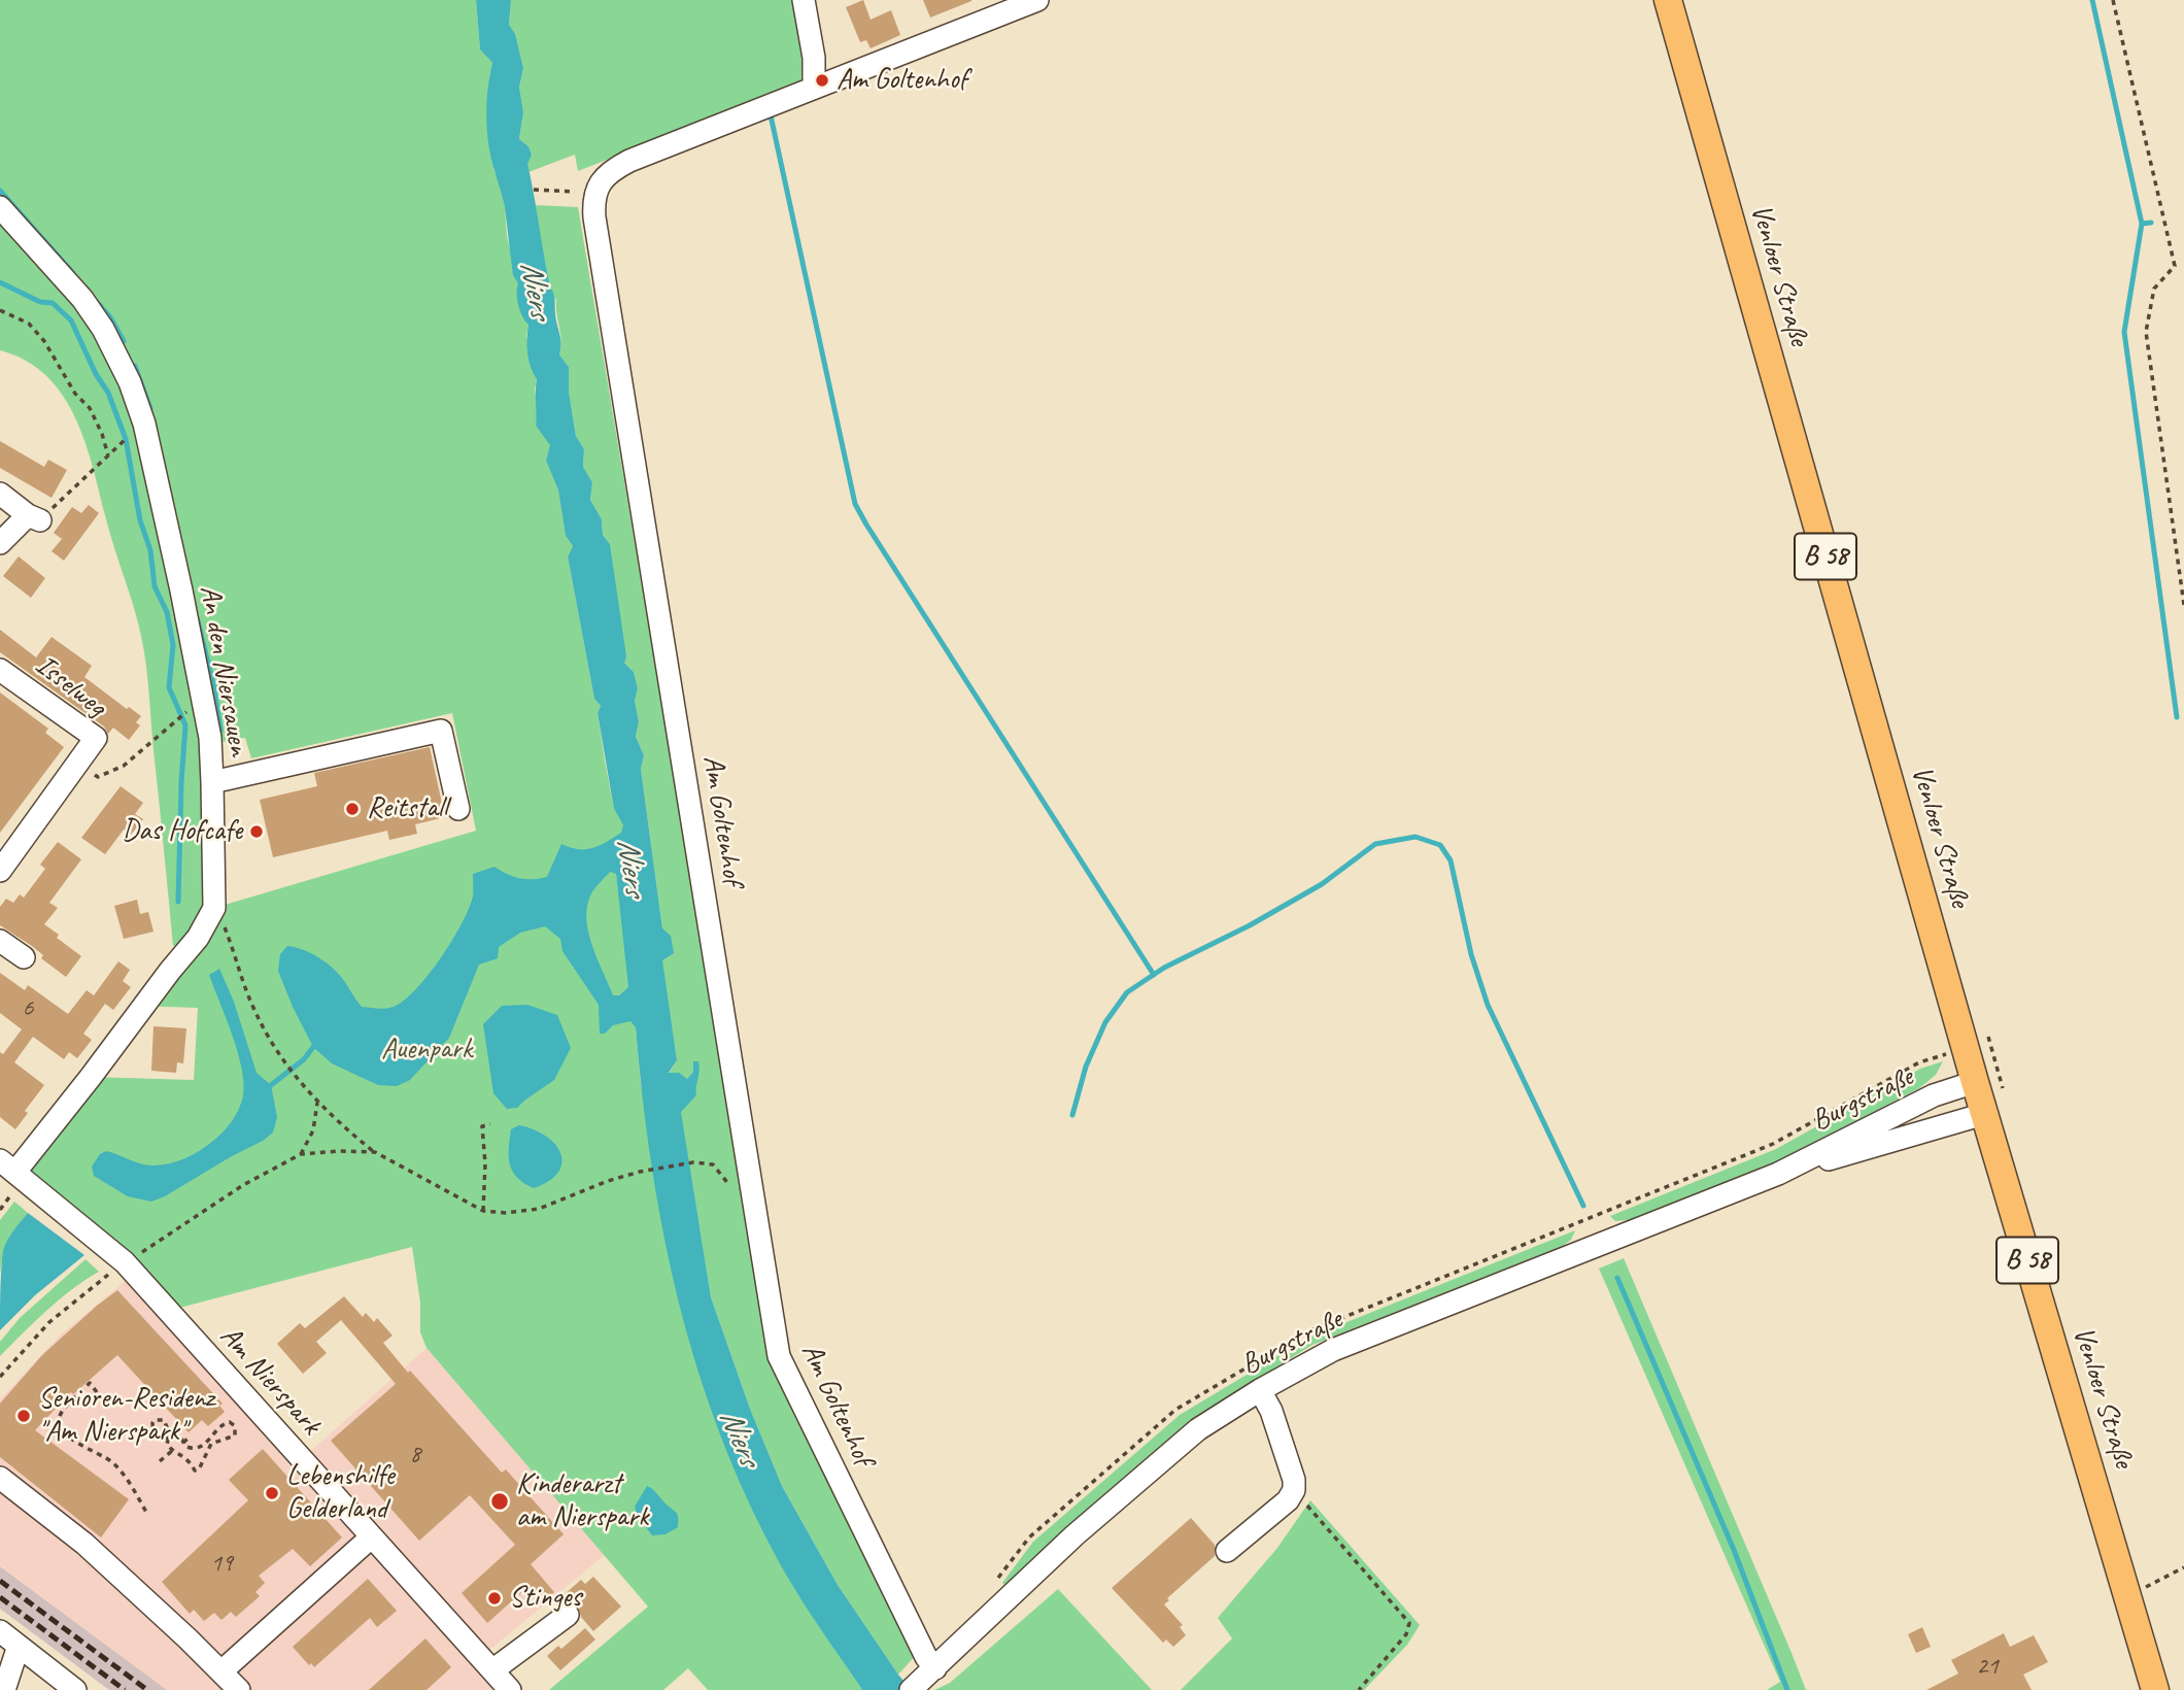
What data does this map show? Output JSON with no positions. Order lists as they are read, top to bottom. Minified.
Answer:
{"streets":{"main road":["Venloer Straße","B 58"],"street":["An den Niersauen","Isselweg","Am Goltenhof","Burgstraße","Am Nierspark"]},"crossings":[["Venloer Straße","Burgstraße"],["An den Niersauen","Am Nierspark"],["Am Goltenhof","Burgstraße"]],"water":["Niers"],"parks":["Auenpark"],"places":["Am Goltenhof","Reitstall","Das Hofcafe","Senioren-Residenz \"Am Nierspark\"","Lebenshilfe Gelderland","Kinderarzt am Nierspark","Stinges"],"house_numbers":["6","8","19","21"]}
